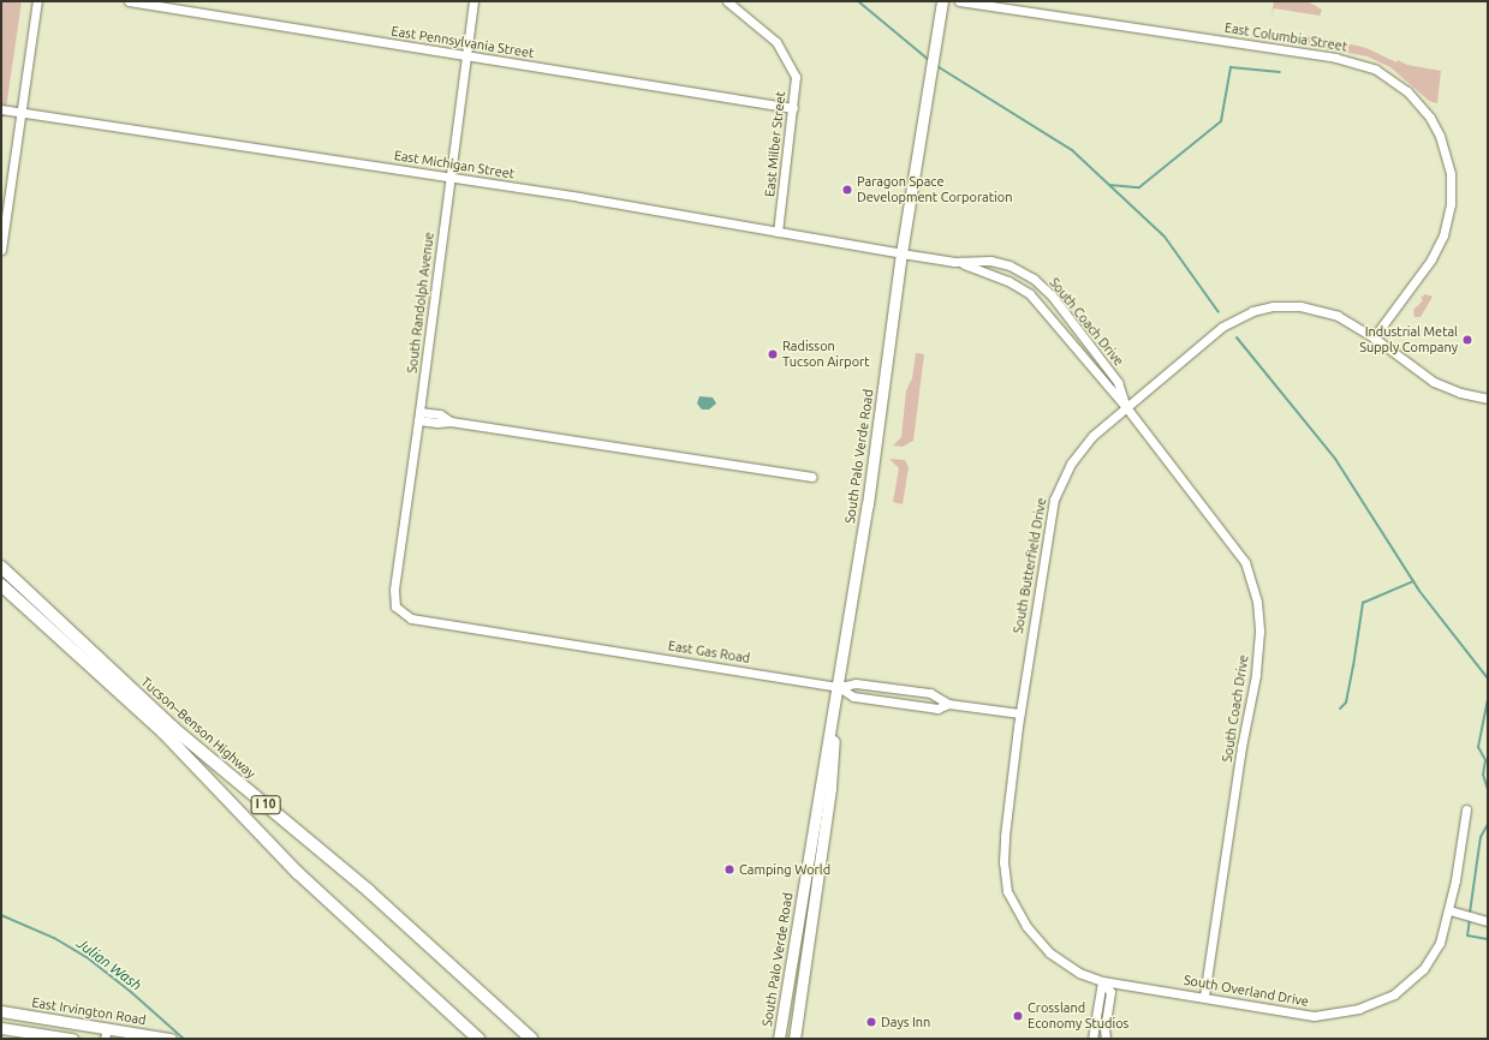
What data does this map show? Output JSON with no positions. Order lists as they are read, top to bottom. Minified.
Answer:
{"streets":{"highway":["Tucson–Benson Highway","I 10"],"main road":["South Palo Verde Road","East Irvington Road"],"street":["East Columbia Street","East Pennsylvania Street","East Milber Street","East Michigan Street","South Randolph Avenue","South Coach Drive","South Butterfield Drive","East Gas Road","South Overland Drive"]},"crossings":[["East Columbia Street","South Butterfield Drive"],["East Pennsylvania Street","East Milber Street"],["East Pennsylvania Street","South Randolph Avenue"],["East Milber Street","East Michigan Street"],["East Michigan Street","South Randolph Avenue"],["East Michigan Street","South Coach Drive"],["East Michigan Street","South Palo Verde Road"],["South Randolph Avenue","East Gas Road"],["South Coach Drive","South Palo Verde Road"],["South Coach Drive","South Butterfield Drive"],["South Coach Drive","South Overland Drive"],["South Palo Verde Road","East Gas Road"],["South Butterfield Drive","East Gas Road"],["South Butterfield Drive","South Overland Drive"]],"water":["Julian Wash"],"places":["Paragon Space Development Corporation","Industrial Metal Supply Company","Radisson Tucson Airport","Camping World","Crossland Economy Studios","Days Inn"]}
